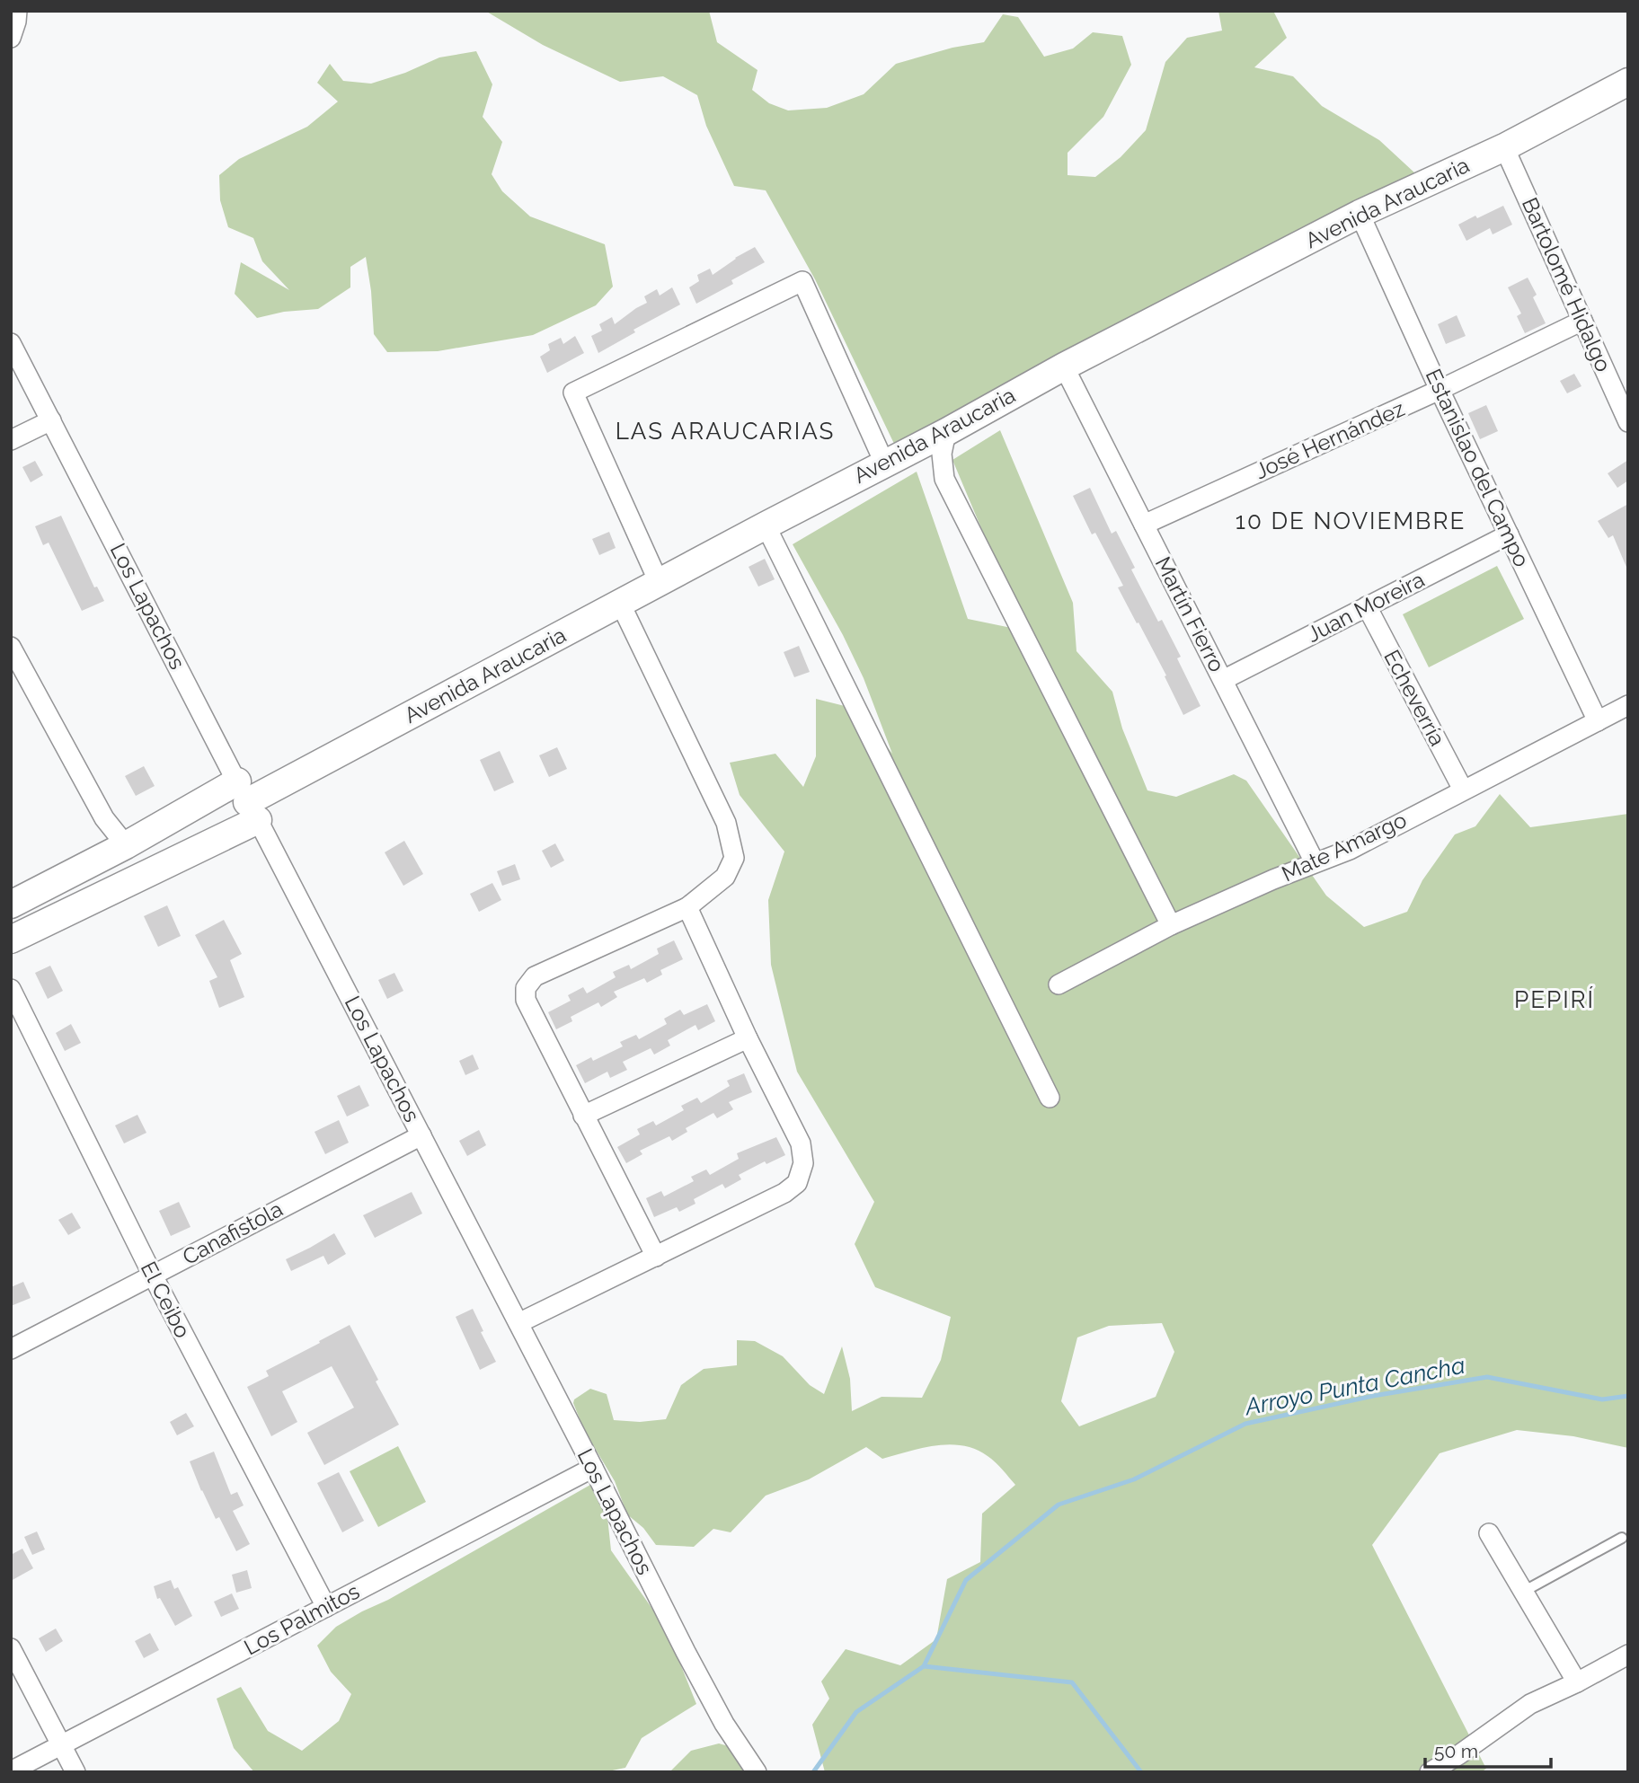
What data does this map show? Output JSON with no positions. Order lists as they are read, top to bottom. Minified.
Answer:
{"streets":{"main road":["Avenida Araucaria"],"street":["Bartolomé Hidalgo","José Hernández","Estanislao del Campo","Los Lapachos","Juan Moreira","Martín Fierro","Echeverría","Mate Amargo","Canafistola","El Ceibo","Los Palmitos"]},"crossings":[["Avenida Araucaria","Bartolomé Hidalgo"],["Avenida Araucaria","Estanislao del Campo"],["Avenida Araucaria","Los Lapachos"],["Avenida Araucaria","Martín Fierro"],["Bartolomé Hidalgo","José Hernández"],["José Hernández","Estanislao del Campo"],["José Hernández","Martín Fierro"],["Estanislao del Campo","Juan Moreira"],["Estanislao del Campo","Mate Amargo"],["Los Lapachos","Canafistola"],["Los Lapachos","Los Palmitos"],["Juan Moreira","Martín Fierro"],["Juan Moreira","Echeverría"],["Martín Fierro","Mate Amargo"],["Echeverría","Mate Amargo"],["Canafistola","El Ceibo"],["El Ceibo","Los Palmitos"]],"districts":["LAS ARAUCARIAS","10 DE NOVIEMBRE","PEPIRÍ"],"water":["Arroyo Punta Cancha"],"scale_bar":"50 m"}
